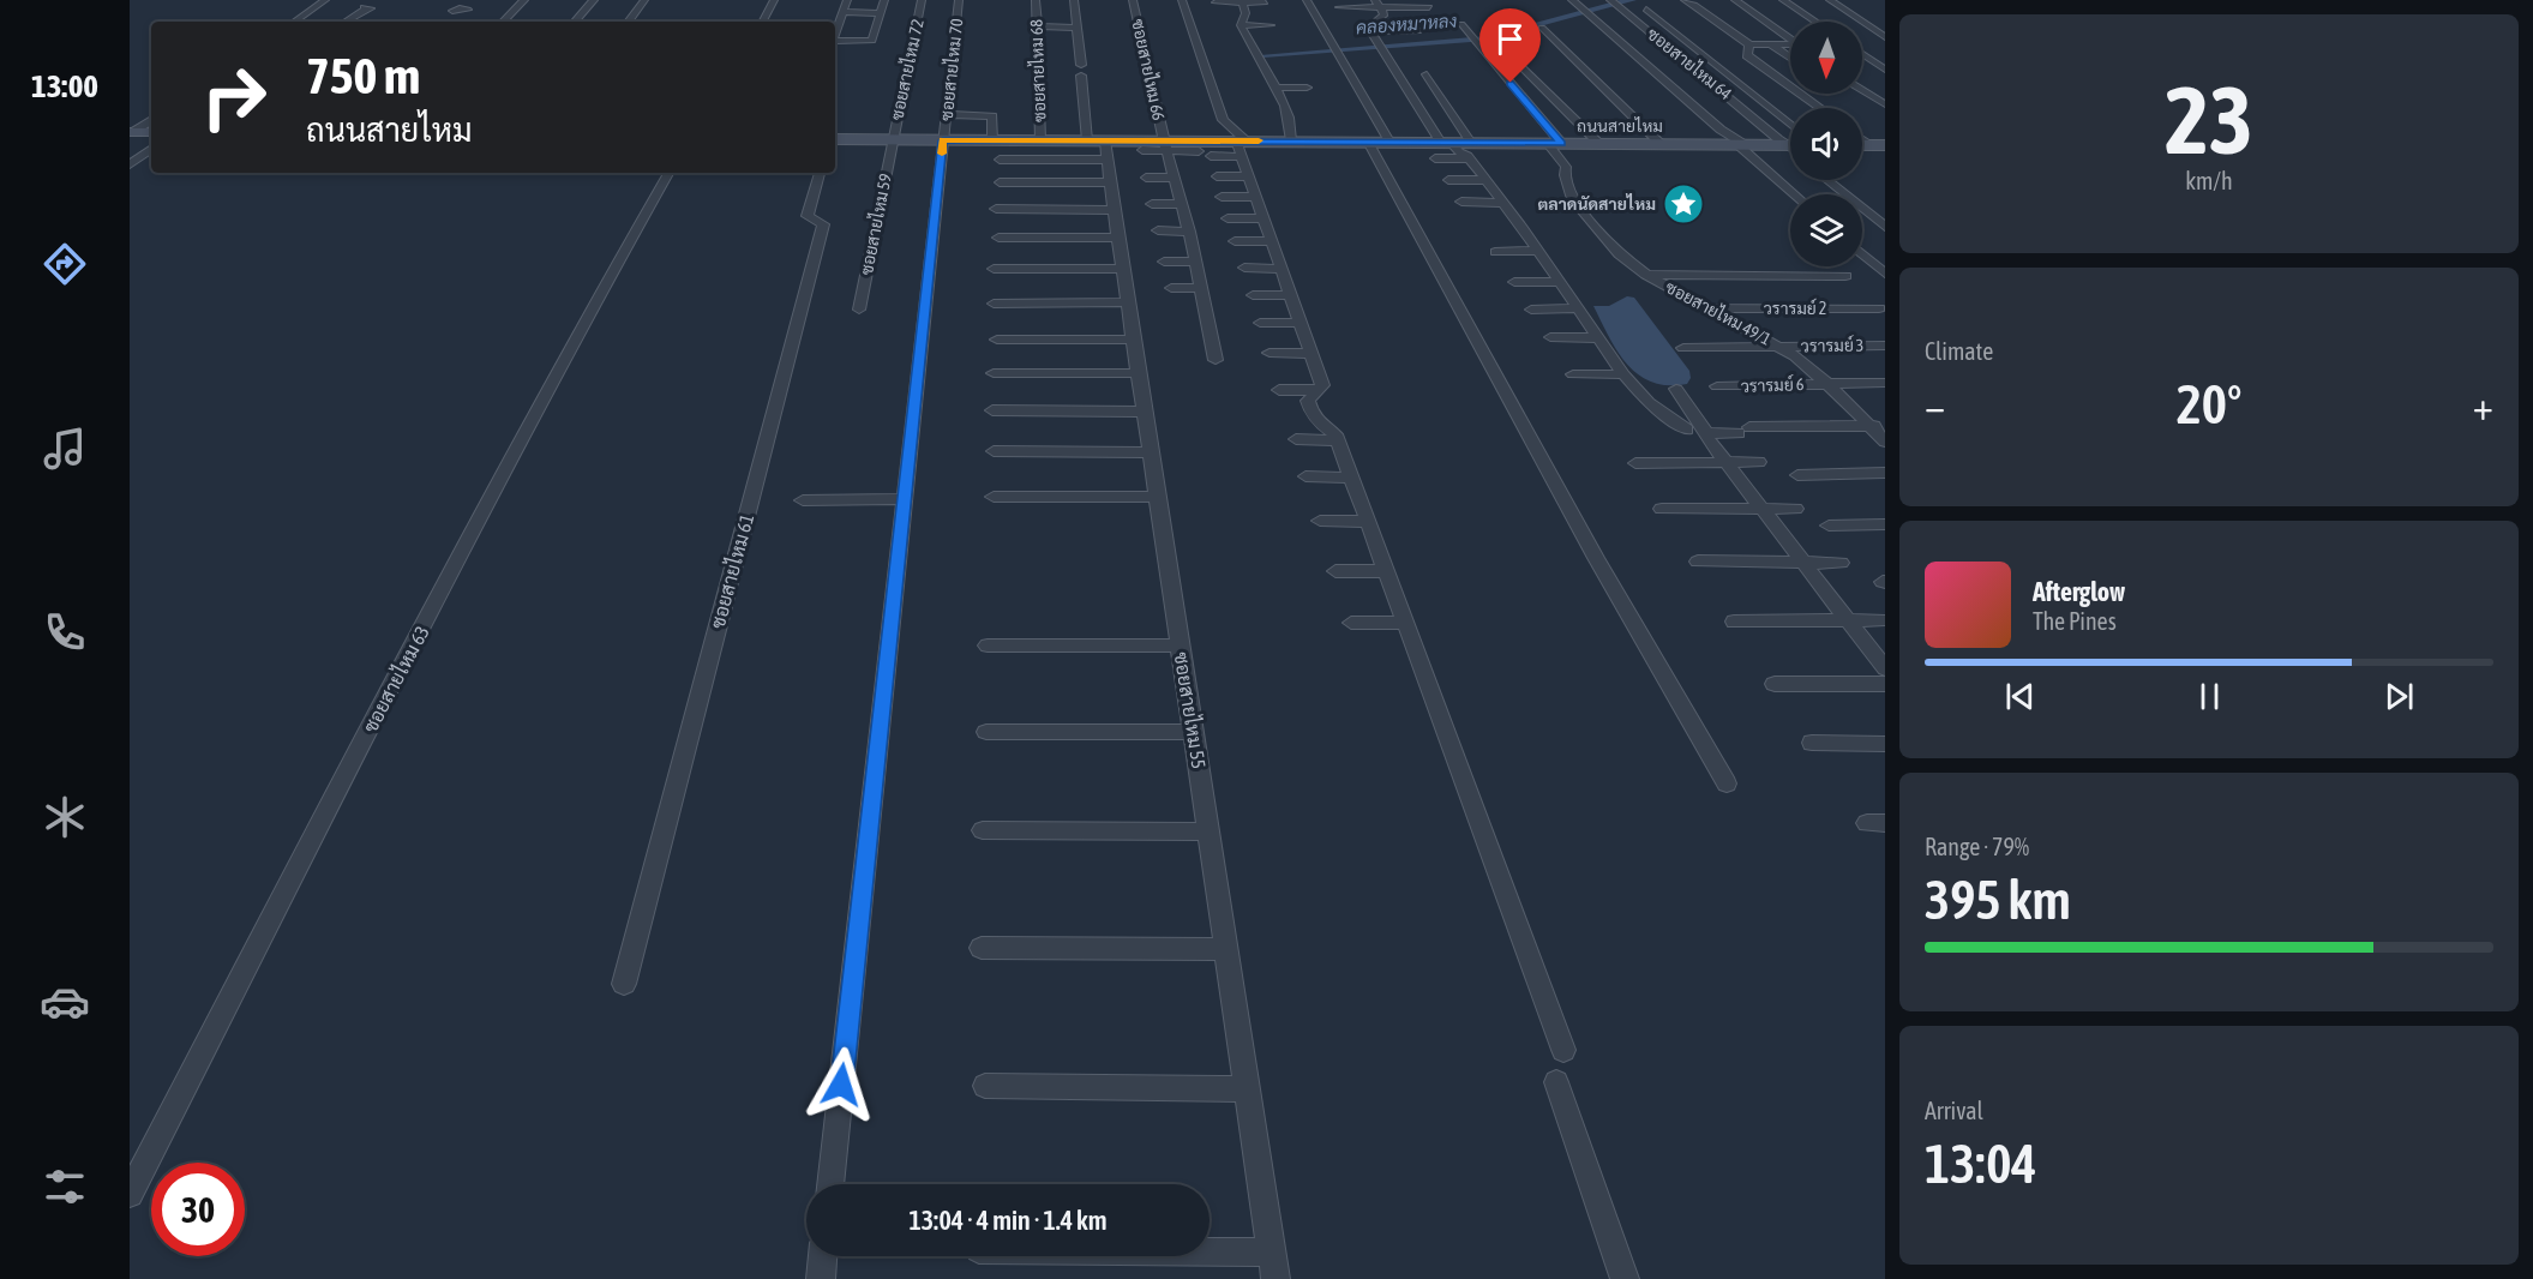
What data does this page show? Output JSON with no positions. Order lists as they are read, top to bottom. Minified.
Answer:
{"streets":{"main road":["ถนนสายไหม"],"street":["ซอยสายไหม 64","ซอยสายไหม 72","ซอยสายไหม 70","ซอยสายไหม 66","ซอยสายไหม 68","ซอยสายไหม 59","วรารมย์ 2","ซอยสายไหม 49/1","วรารมย์ 3","วรารมย์ 6","ซอยสายไหม 61","ซอยสายไหม 63","ซอยสายไหม 55"]},"crossings":[["ซอยสายไหม 64","ถนนสายไหม"],["ซอยสายไหม 72","ถนนสายไหม"],["ซอยสายไหม 72","ซอยสายไหม 59"],["ซอยสายไหม 70","ถนนสายไหม"],["ซอยสายไหม 66","ถนนสายไหม"],["ซอยสายไหม 68","ถนนสายไหม"],["ถนนสายไหม","ซอยสายไหม 59"],["ถนนสายไหม","ซอยสายไหม 49/1"],["ถนนสายไหม","ซอยสายไหม 55"],["วรารมย์ 2","ซอยสายไหม 49/1"],["ซอยสายไหม 49/1","วรารมย์ 3"],["ซอยสายไหม 49/1","วรารมย์ 6"]],"water":["คลองหมาหลง"],"places":{"place":["ตลาดนัดสายไหม"]},"north":"bottom","page":{"tabs":"13:00","tile":[["23","km/h"],"Climate",["Range · 79%","395 km"],["Arrival","13:04"]],"turn":["750 m","ถนนสายไหม"],"heat":["−","20°","+"],"song":["Afterglow","The Pines"],"limit":"30","trip":"13:04 · 4 min · 1.4 km"}}
